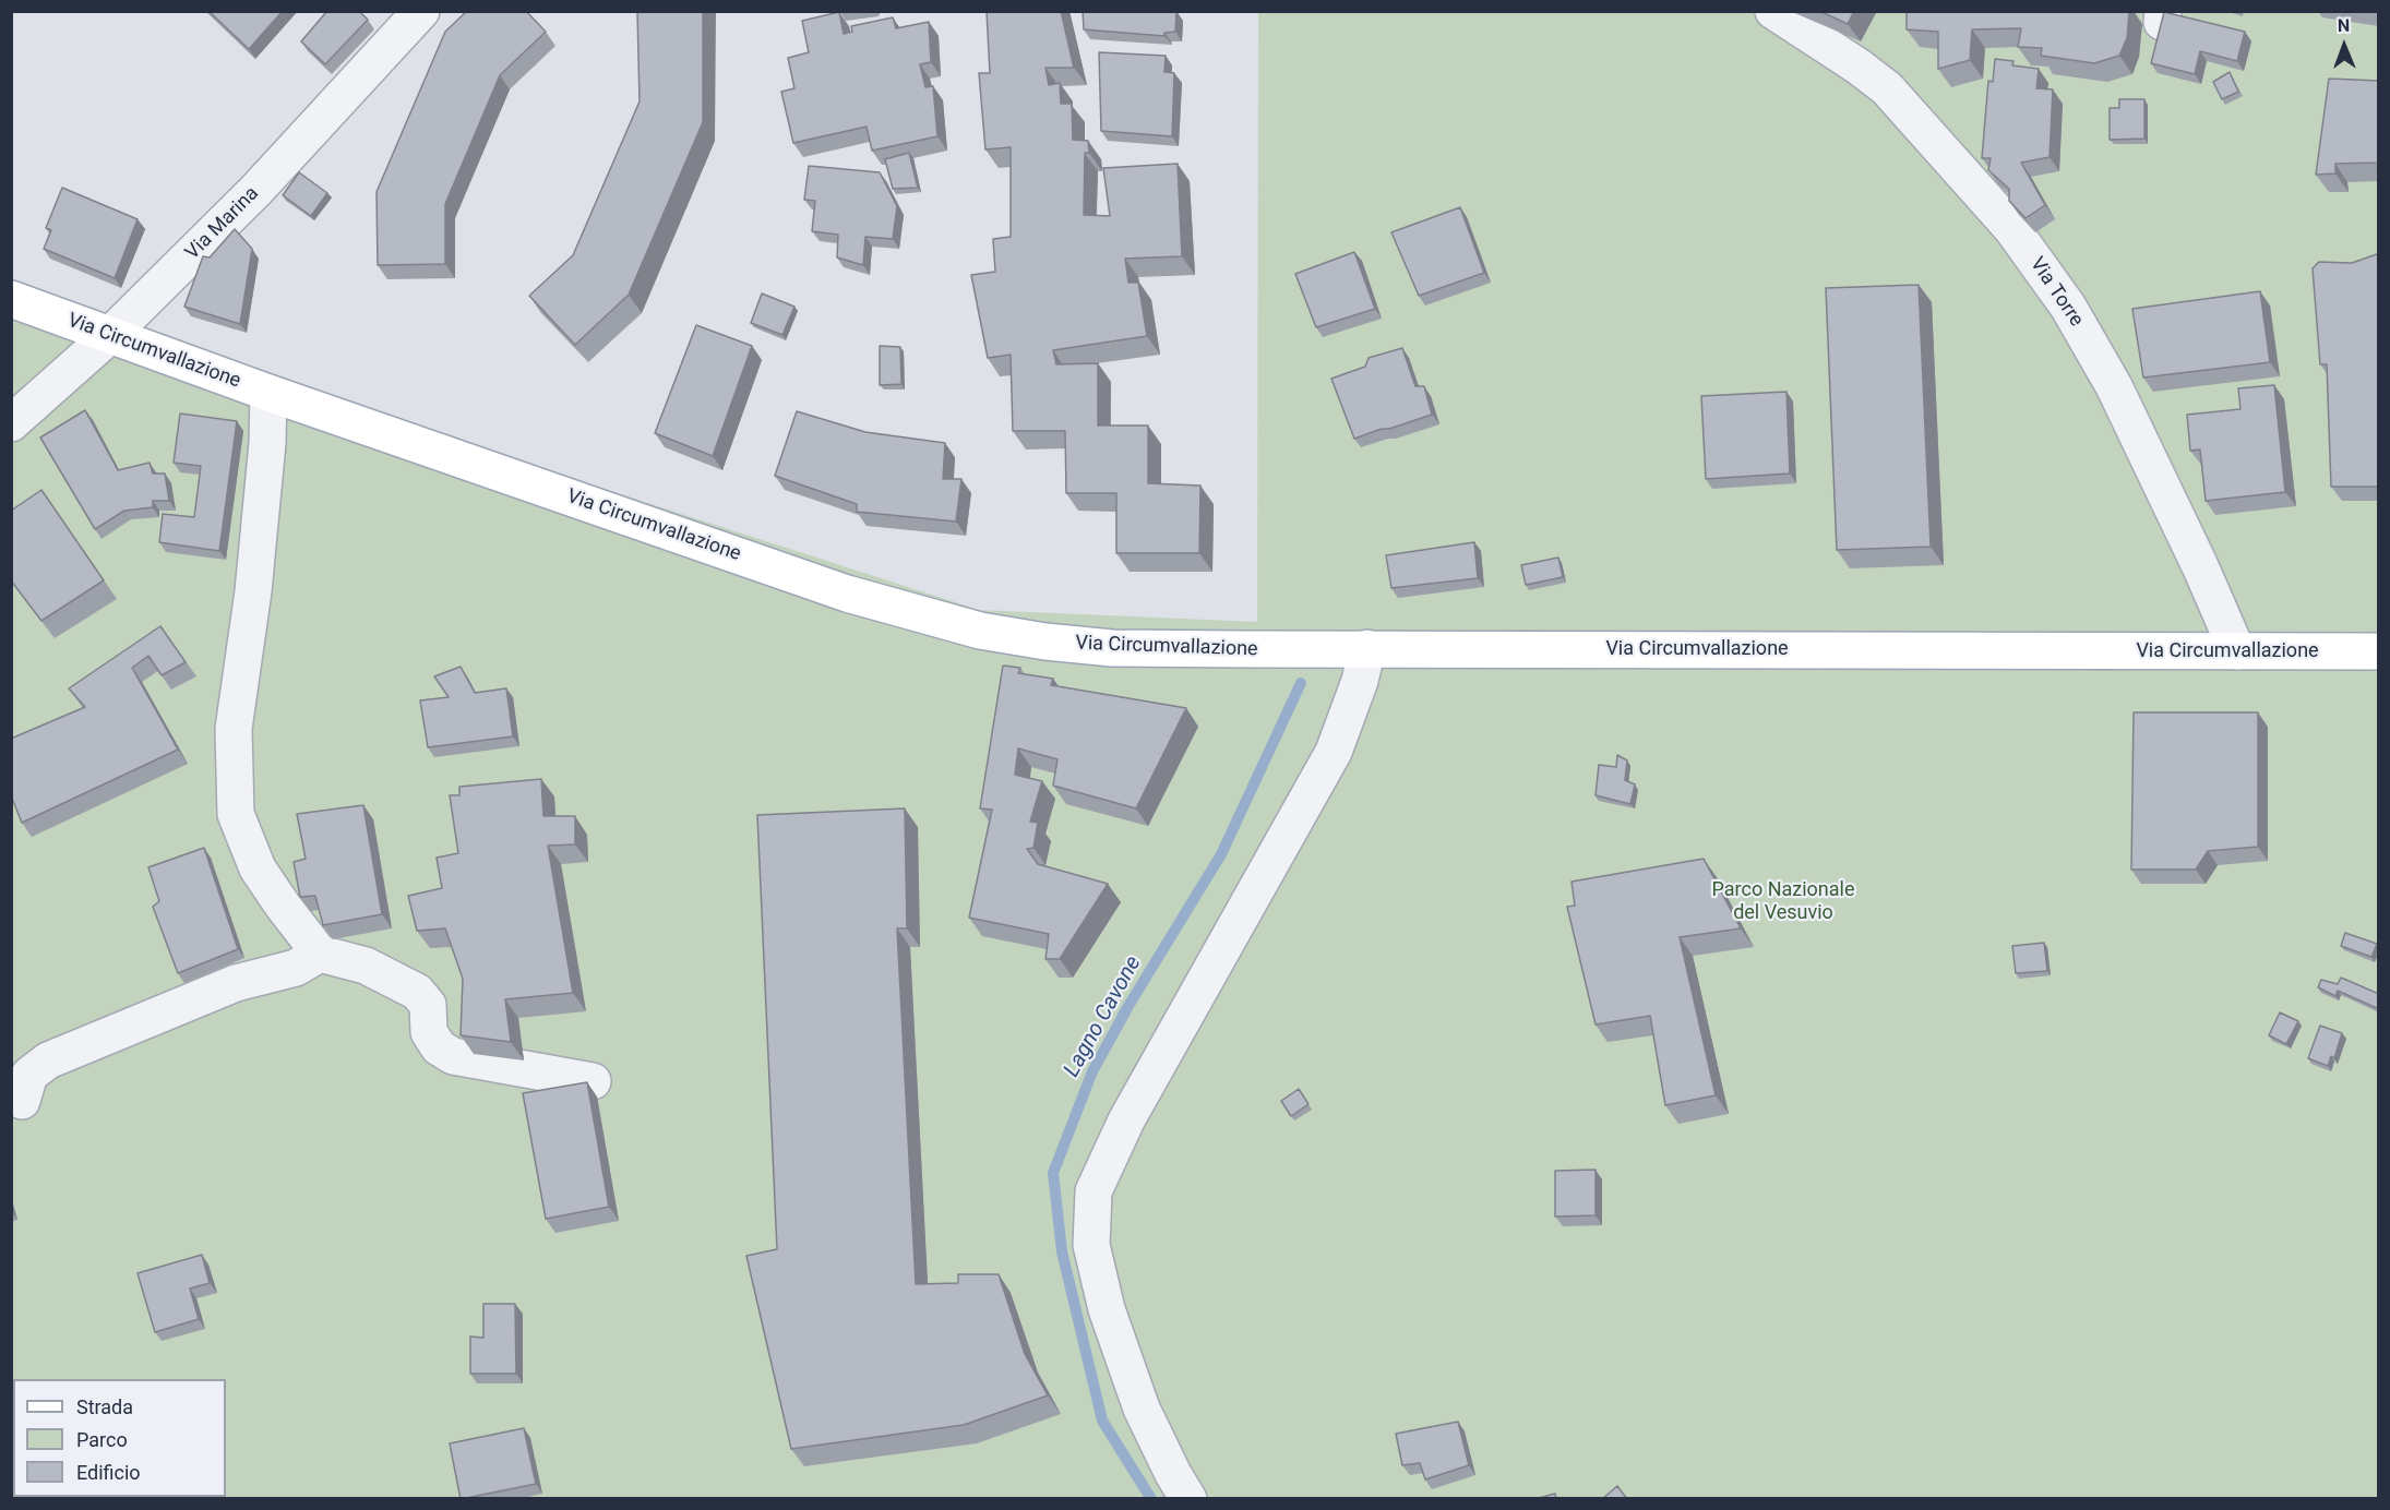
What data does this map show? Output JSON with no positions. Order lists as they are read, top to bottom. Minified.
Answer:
{"streets":{"main road":["Via Circumvallazione"],"street":["Via Marina","Via Torre"]},"crossings":[["Via Marina","Via Circumvallazione"],["Via Torre","Via Circumvallazione"]],"water":["Lagno Cavone"],"parks":["Parco Nazionale del Vesuvio"],"legend":["Strada","Parco","Edificio"],"north":"top"}
